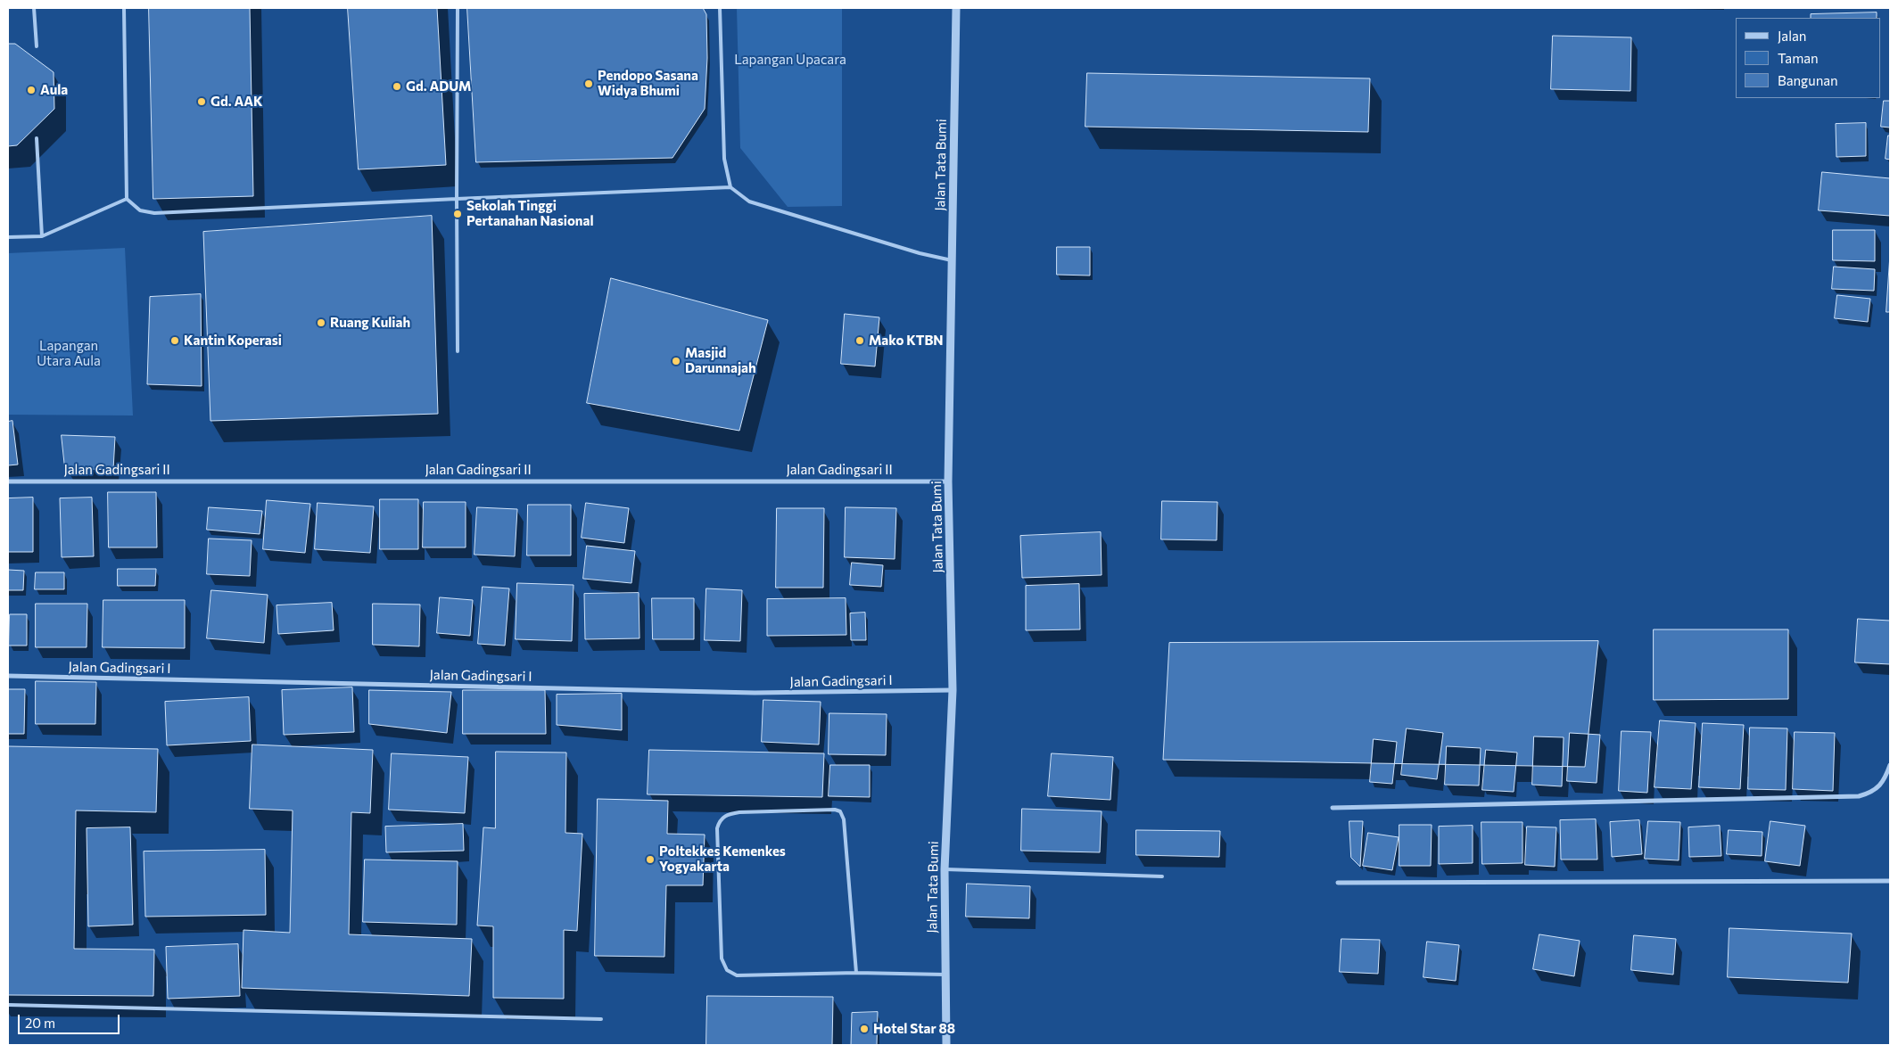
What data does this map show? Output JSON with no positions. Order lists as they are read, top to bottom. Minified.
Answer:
{"streets":{"street":["Jalan Tata Bumi","Jalan Gadingsari II","Jalan Gadingsari I"]},"crossings":[["Jalan Tata Bumi","Jalan Gadingsari II"],["Jalan Tata Bumi","Jalan Gadingsari I"]],"parks":["Lapangan Upacara","Lapangan Utara Aula"],"places":["Pendopo Sasana Widya Bhumi","Gd. ADUM","Aula","Gd. AAK","Sekolah Tinggi Pertanahan Nasional","Ruang Kuliah","Kantin Koperasi","Mako KTBN","Masjid Darunnajah","Poltekkes Kemenkes Yogyakarta","Hotel Star 88"],"legend":["Jalan","Taman","Bangunan"],"scale_bar":"20 m"}
